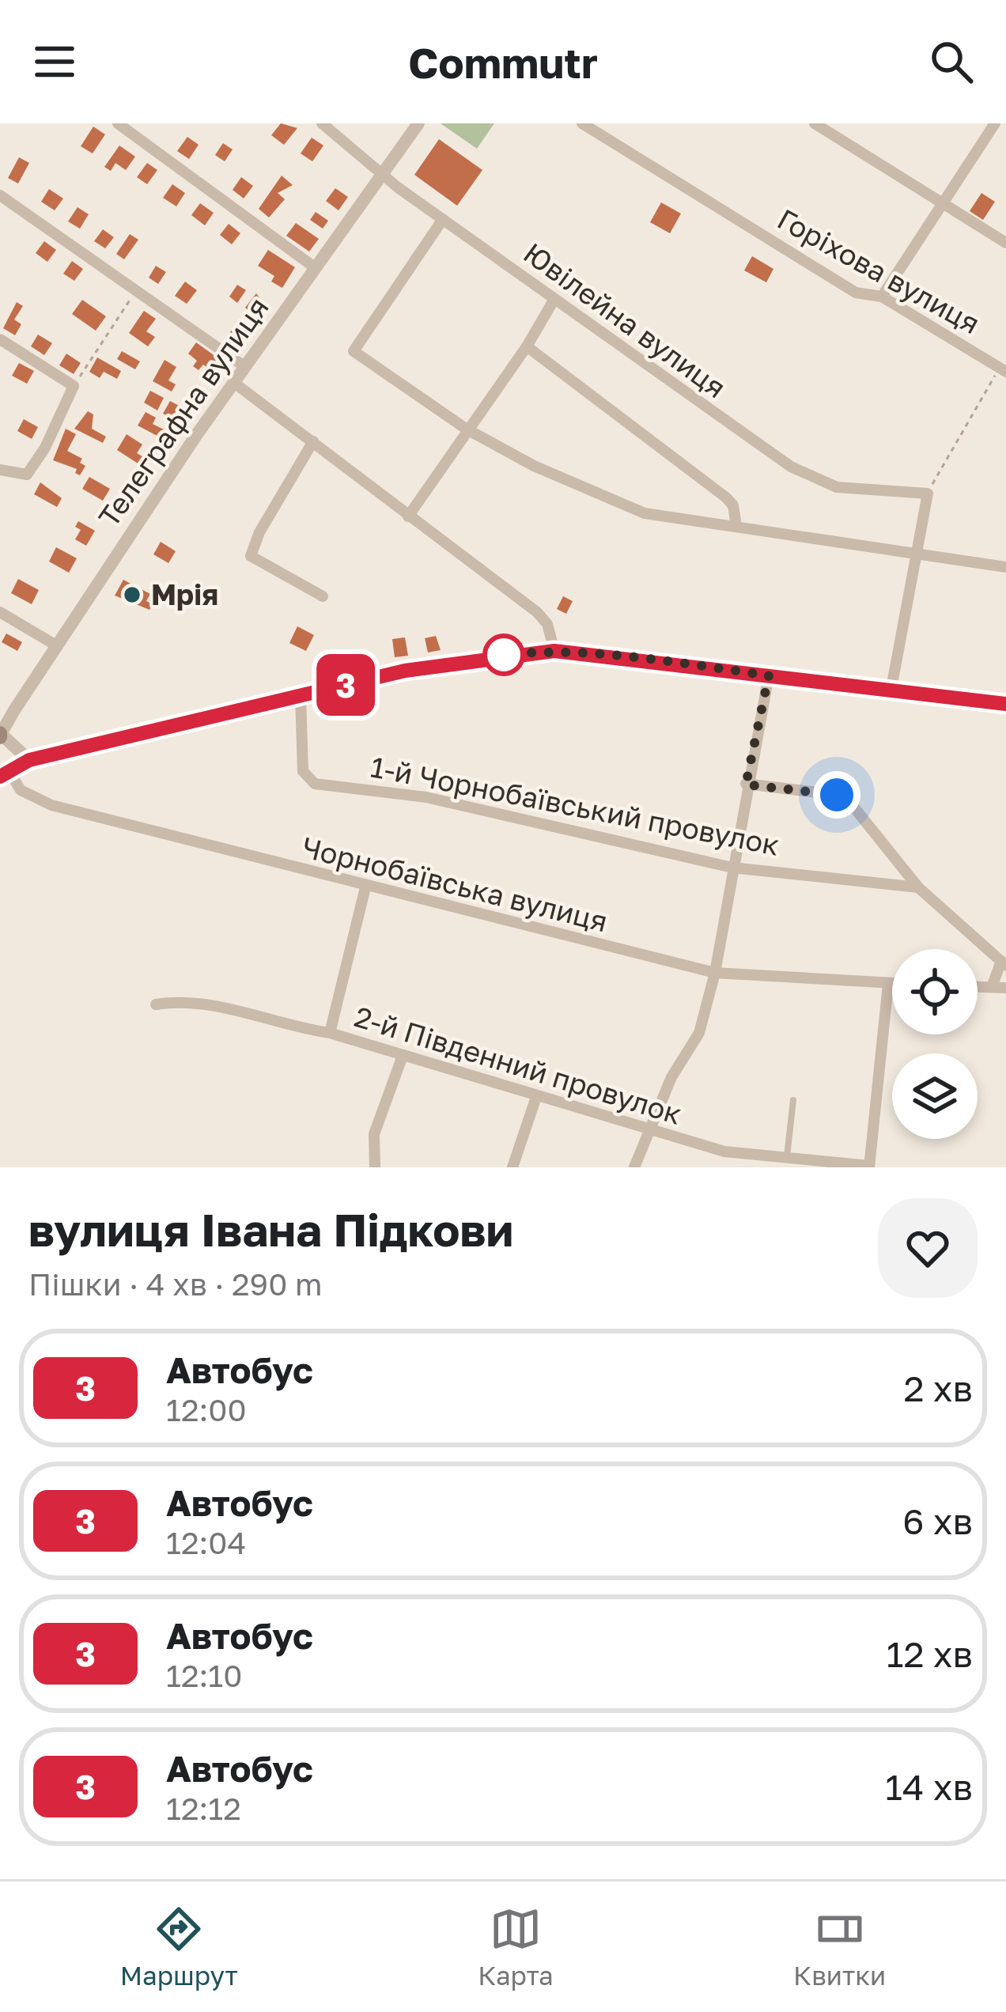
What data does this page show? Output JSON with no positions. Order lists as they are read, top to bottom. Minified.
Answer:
{"streets":{"street":["Горіхова вулиця","Ювілейна вулиця","Телеграфна вулиця","1-й Чорнобаївський провулок","Чорнобаївська вулиця","2-й Південний провулок"]},"crossings":[["Ювілейна вулиця","Телеграфна вулиця"]],"places":["Мрія"],"lines":["bus line 3"],"page":{"header":"Commutr","on_map":"3","heading":["вулиця Івана Підкови","Пішки · 4 хв · 290 m"],"list":[{"mark":"3","name":"Автобус","note":"12:00","value":"2 хв"},{"mark":"3","name":"Автобус","note":"12:04","value":"6 хв"},{"mark":"3","name":"Автобус","note":"12:10","value":"12 хв"},{"mark":"3","name":"Автобус","note":"12:12","value":"14 хв"}],"tabs":["Маршрут","Карта","Квитки"]}}
